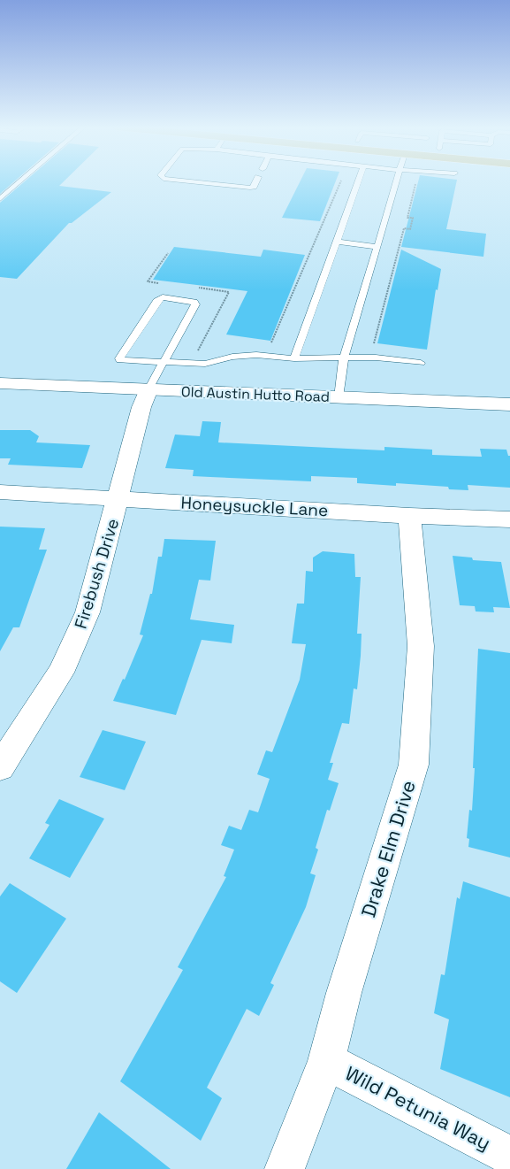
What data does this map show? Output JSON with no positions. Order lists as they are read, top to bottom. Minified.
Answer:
{"streets":{"street":["Old Austin Hutto Road","Honeysuckle Lane","Firebush Drive","Drake Elm Drive","Wild Petunia Way"]},"crossings":[["Old Austin Hutto Road","Firebush Drive"],["Honeysuckle Lane","Firebush Drive"],["Honeysuckle Lane","Drake Elm Drive"],["Drake Elm Drive","Wild Petunia Way"]]}
